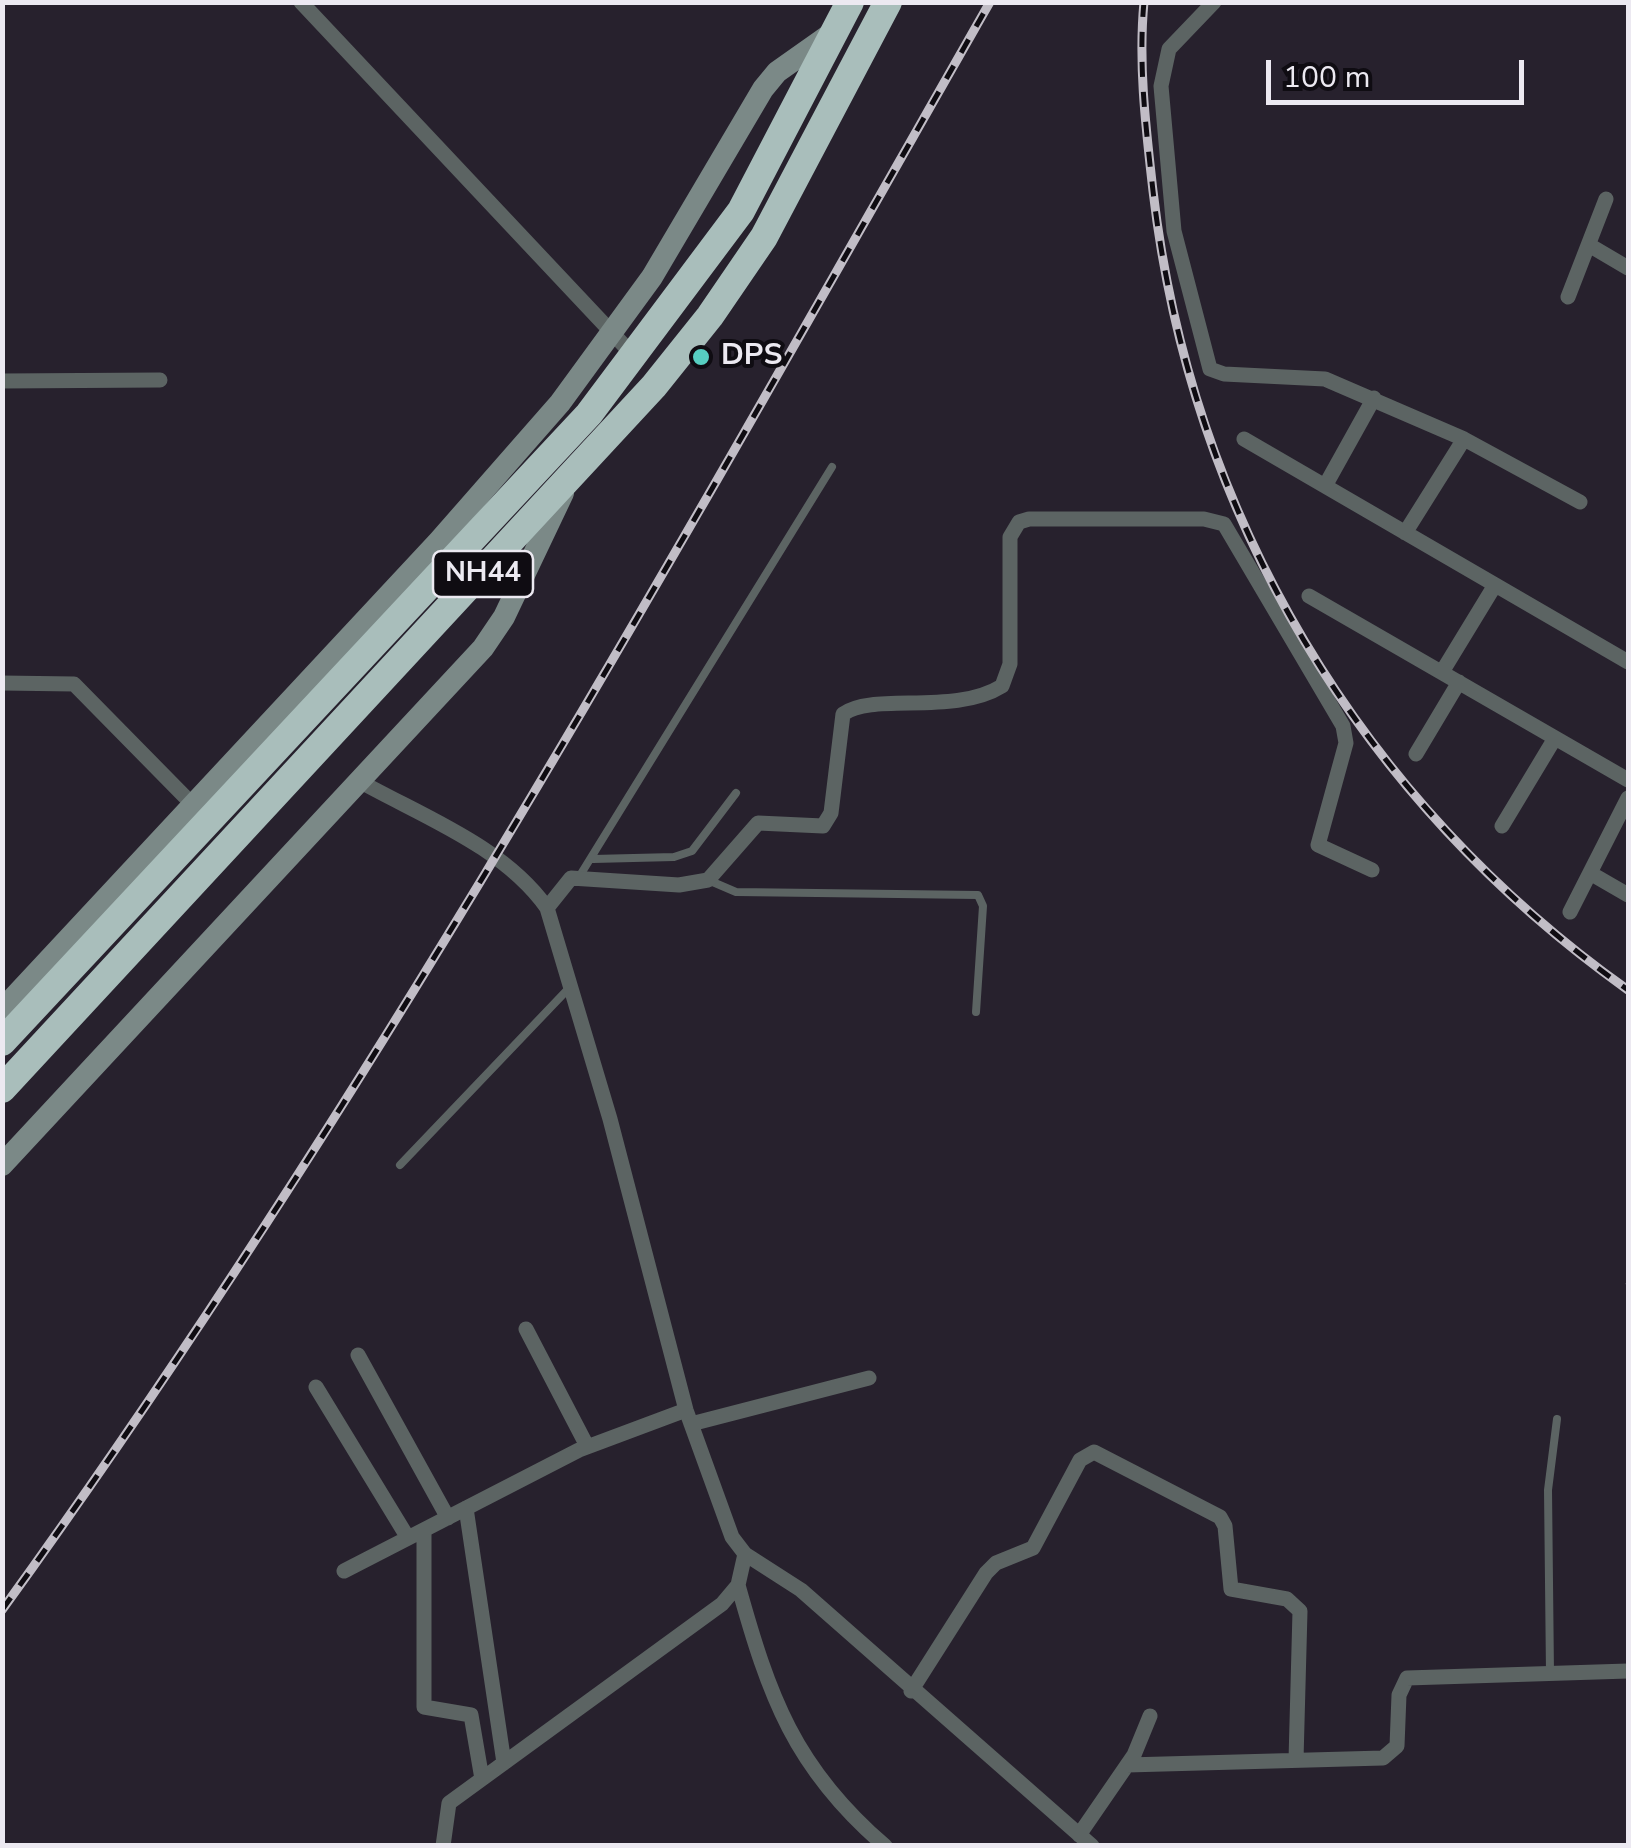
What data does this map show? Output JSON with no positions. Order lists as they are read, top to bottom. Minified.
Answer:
{"streets":{"highway":["NH44"]},"places":["DPS"],"scale_bar":"100 m"}
